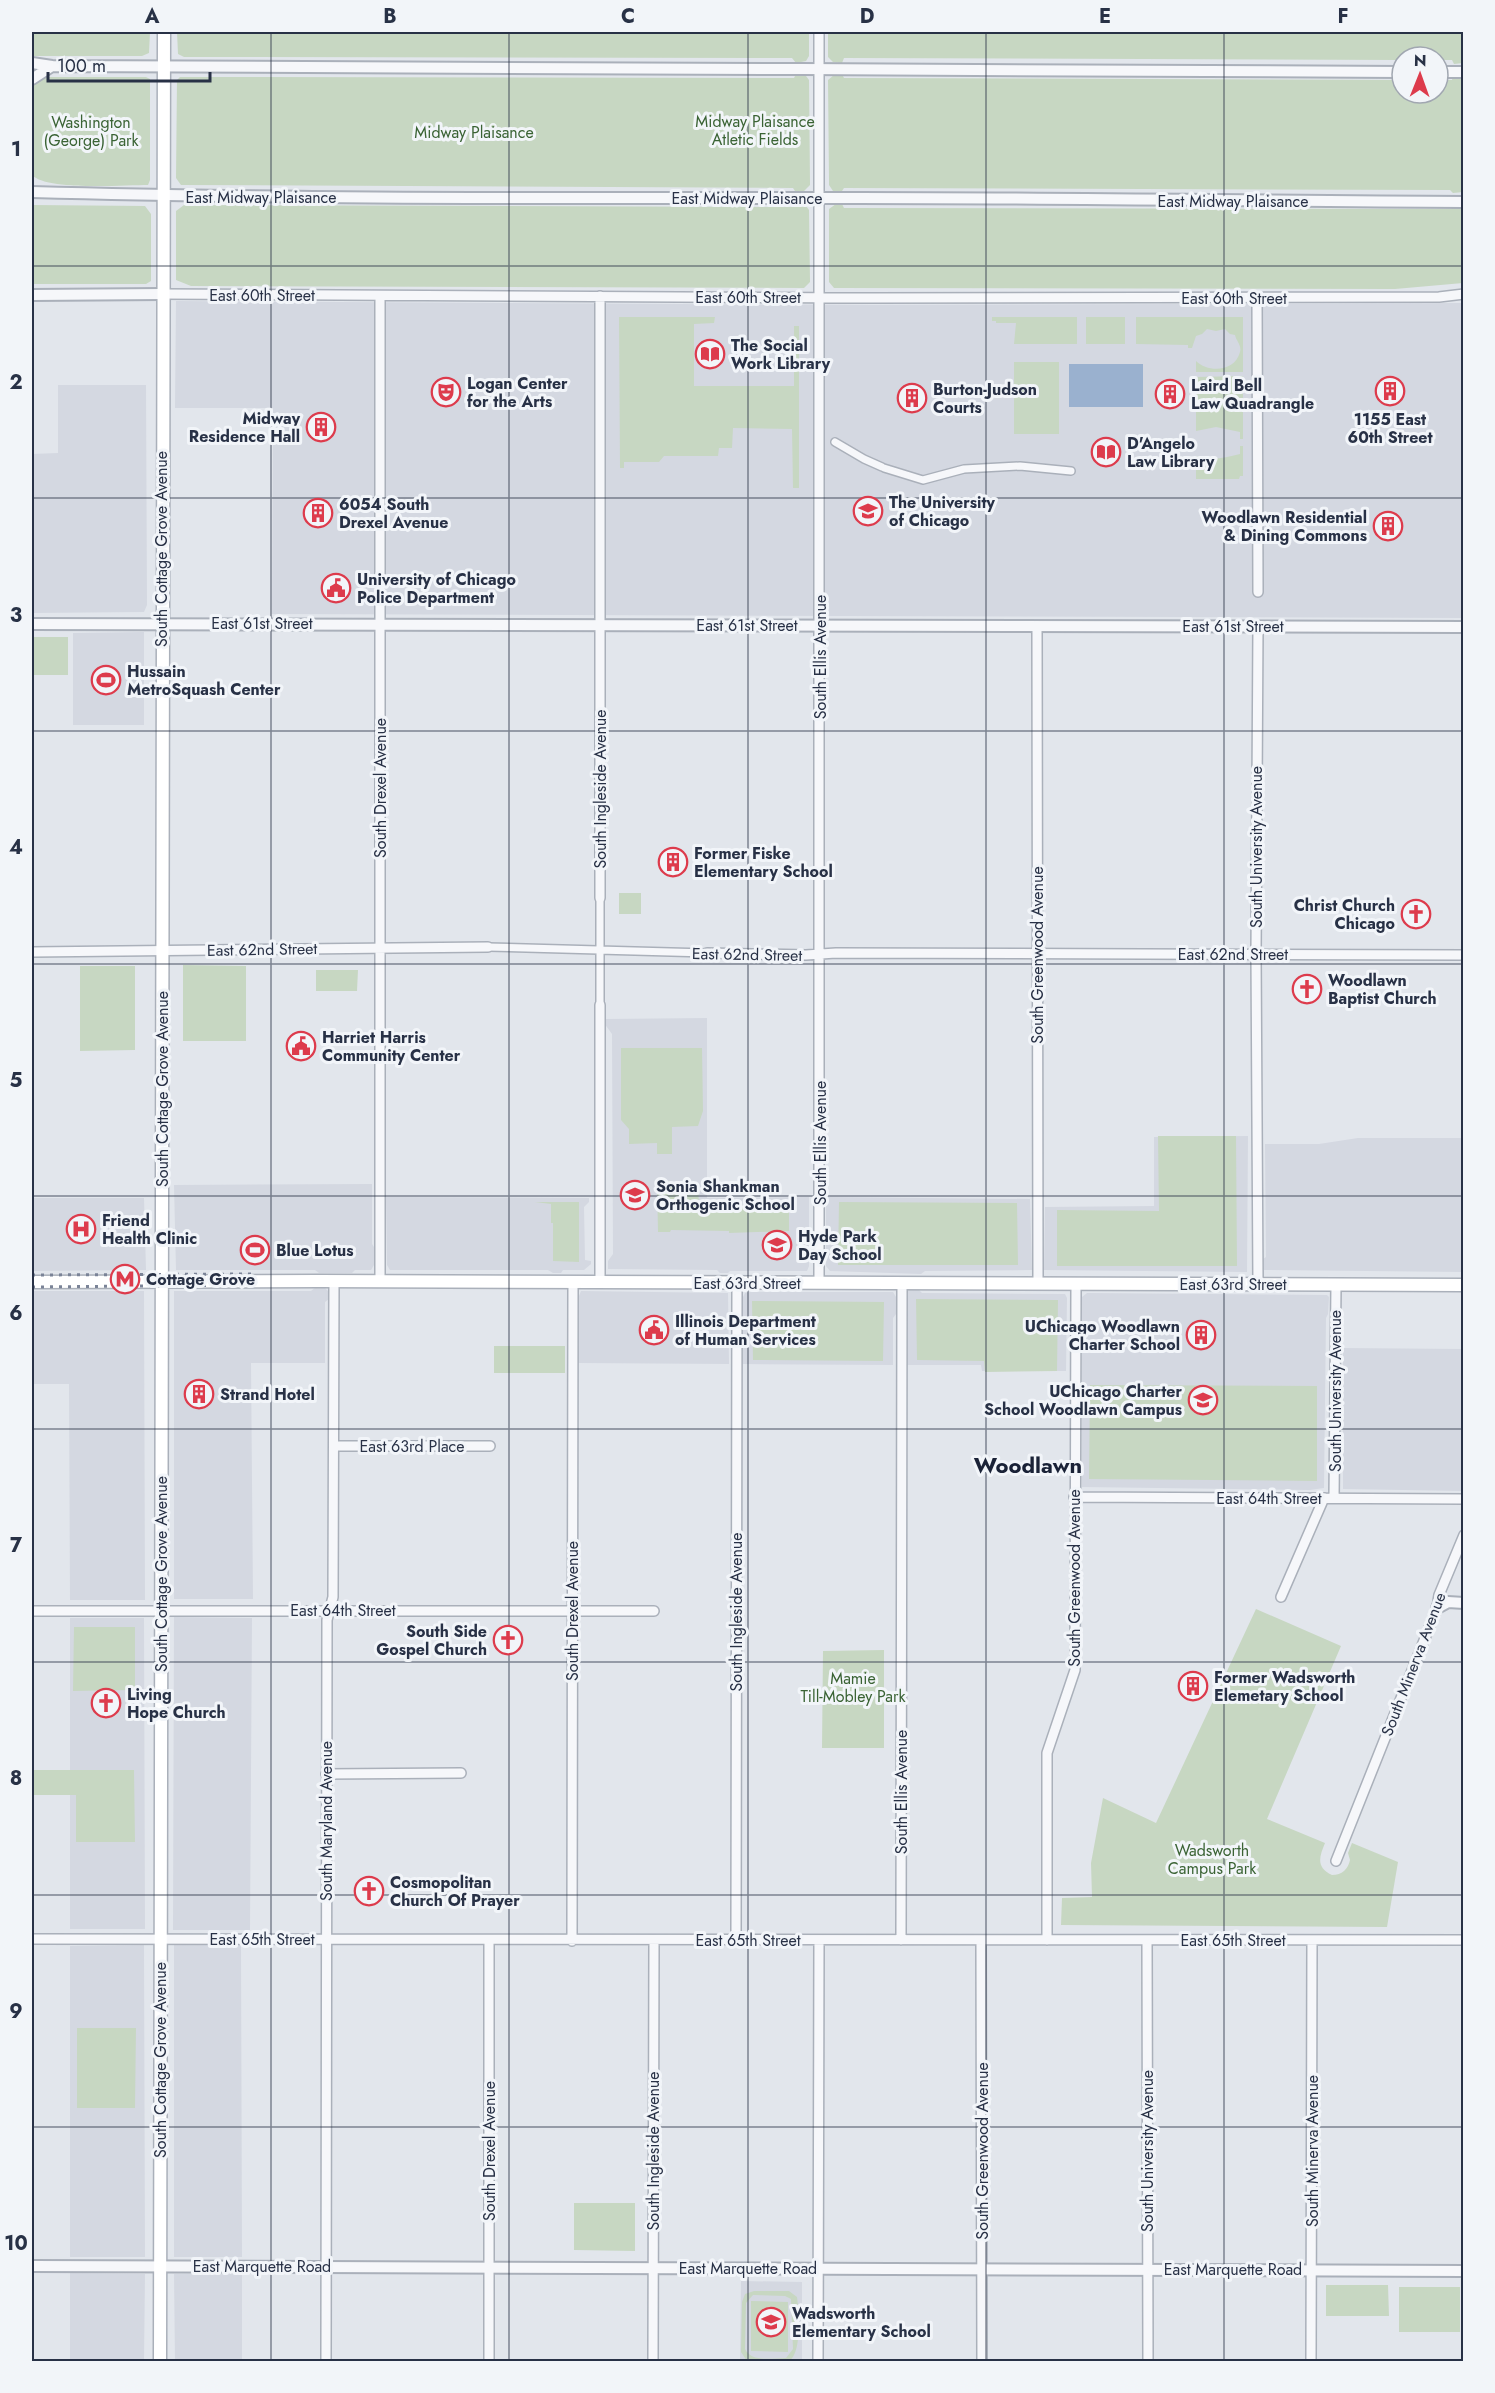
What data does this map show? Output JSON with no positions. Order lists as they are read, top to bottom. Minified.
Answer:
{"streets":{"main road":["South Cottage Grove Avenue","East 63rd Street"],"street":["East Midway Plaisance","East 60th Street","East 61st Street","South Ellis Avenue","South Drexel Avenue","South Ingleside Avenue","South University Avenue","East 62nd Street","South Greenwood Avenue","East 63rd Place","East 64th Street","South Minerva Avenue","South Maryland Avenue","East 65th Street","East Marquette Road"]},"crossings":[["East Midway Plaisance","South Cottage Grove Avenue"],["East Midway Plaisance","South Ellis Avenue"],["East 60th Street","South Cottage Grove Avenue"],["East 60th Street","South Ellis Avenue"],["East 60th Street","South Drexel Avenue"],["East 60th Street","South Ingleside Avenue"],["South Cottage Grove Avenue","East 61st Street"],["South Cottage Grove Avenue","East 62nd Street"],["South Cottage Grove Avenue","East 63rd Street"],["South Cottage Grove Avenue","East 64th Street"],["South Cottage Grove Avenue","East 65th Street"],["South Cottage Grove Avenue","East Marquette Road"],["East 61st Street","South Ellis Avenue"],["East 61st Street","South Drexel Avenue"],["East 61st Street","South Ingleside Avenue"],["East 61st Street","South University Avenue"],["East 61st Street","South Greenwood Avenue"],["South Ellis Avenue","East 62nd Street"],["South Ellis Avenue","East 63rd Street"],["South Ellis Avenue","East 65th Street"],["South Drexel Avenue","East 62nd Street"],["South Drexel Avenue","East 63rd Street"],["South Drexel Avenue","East 64th Street"],["South Drexel Avenue","East 65th Street"],["South Drexel Avenue","East Marquette Road"],["South Ingleside Avenue","East 62nd Street"],["South Ingleside Avenue","East 63rd Street"],["South Ingleside Avenue","East 65th Street"],["South Ingleside Avenue","East Marquette Road"],["South University Avenue","East 62nd Street"],["South University Avenue","East 63rd Street"],["South University Avenue","East 64th Street"],["South University Avenue","East 65th Street"],["South University Avenue","East Marquette Road"],["East 62nd Street","South Greenwood Avenue"],["South Greenwood Avenue","East 63rd Street"],["South Greenwood Avenue","East 64th Street"],["South Greenwood Avenue","East 65th Street"],["South Greenwood Avenue","East Marquette Road"],["East 63rd Street","South Maryland Avenue"],["East 63rd Place","South Maryland Avenue"],["East 64th Street","South Maryland Avenue"],["South Minerva Avenue","East 65th Street"],["South Minerva Avenue","East Marquette Road"],["South Maryland Avenue","East 65th Street"],["South Maryland Avenue","East Marquette Road"]],"districts":["Woodlawn"],"parks":["Midway Plaisance Atletic Fields","Washington (George) Park","Midway Plaisance","Mamie Till-Mobley Park","Wadsworth Campus Park"],"places":{"library":["The Social Work Library","D'Angelo Law Library"],"building":["1155 East 60th Street","Laird Bell Law Quadrangle","Burton-Judson Courts","Midway Residence Hall","6054 South Drexel Avenue","Woodlawn Residential & Dining Commons","Former Fiske Elementary School","UChicago Woodlawn Charter School","Strand Hotel","Former Wadsworth Elemetary School"],"theatre":["Logan Center for the Arts"],"school or university":["The University of Chicago","Sonia Shankman Orthogenic School","Hyde Park Day School","UChicago Charter School Woodlawn Campus","Wadsworth Elementary School"],"public building":["University of Chicago Police Department","Harriet Harris Community Center","Illinois Department of Human Services"],"sports":["Hussain MetroSquash Center","Blue Lotus"],"church":["Christ Church Chicago","Woodlawn Baptist Church","South Side Gospel Church","Living Hope Church","Cosmopolitan Church Of Prayer"],"hospital":["Friend Health Clinic"],"metro station":["Cottage Grove"]},"scale_bar":"100 m","north":"top","grid":{"columns":["A","B","C","D","E","F"],"rows":["1","2","3","4","5","6","7","8","9","10"]}}
